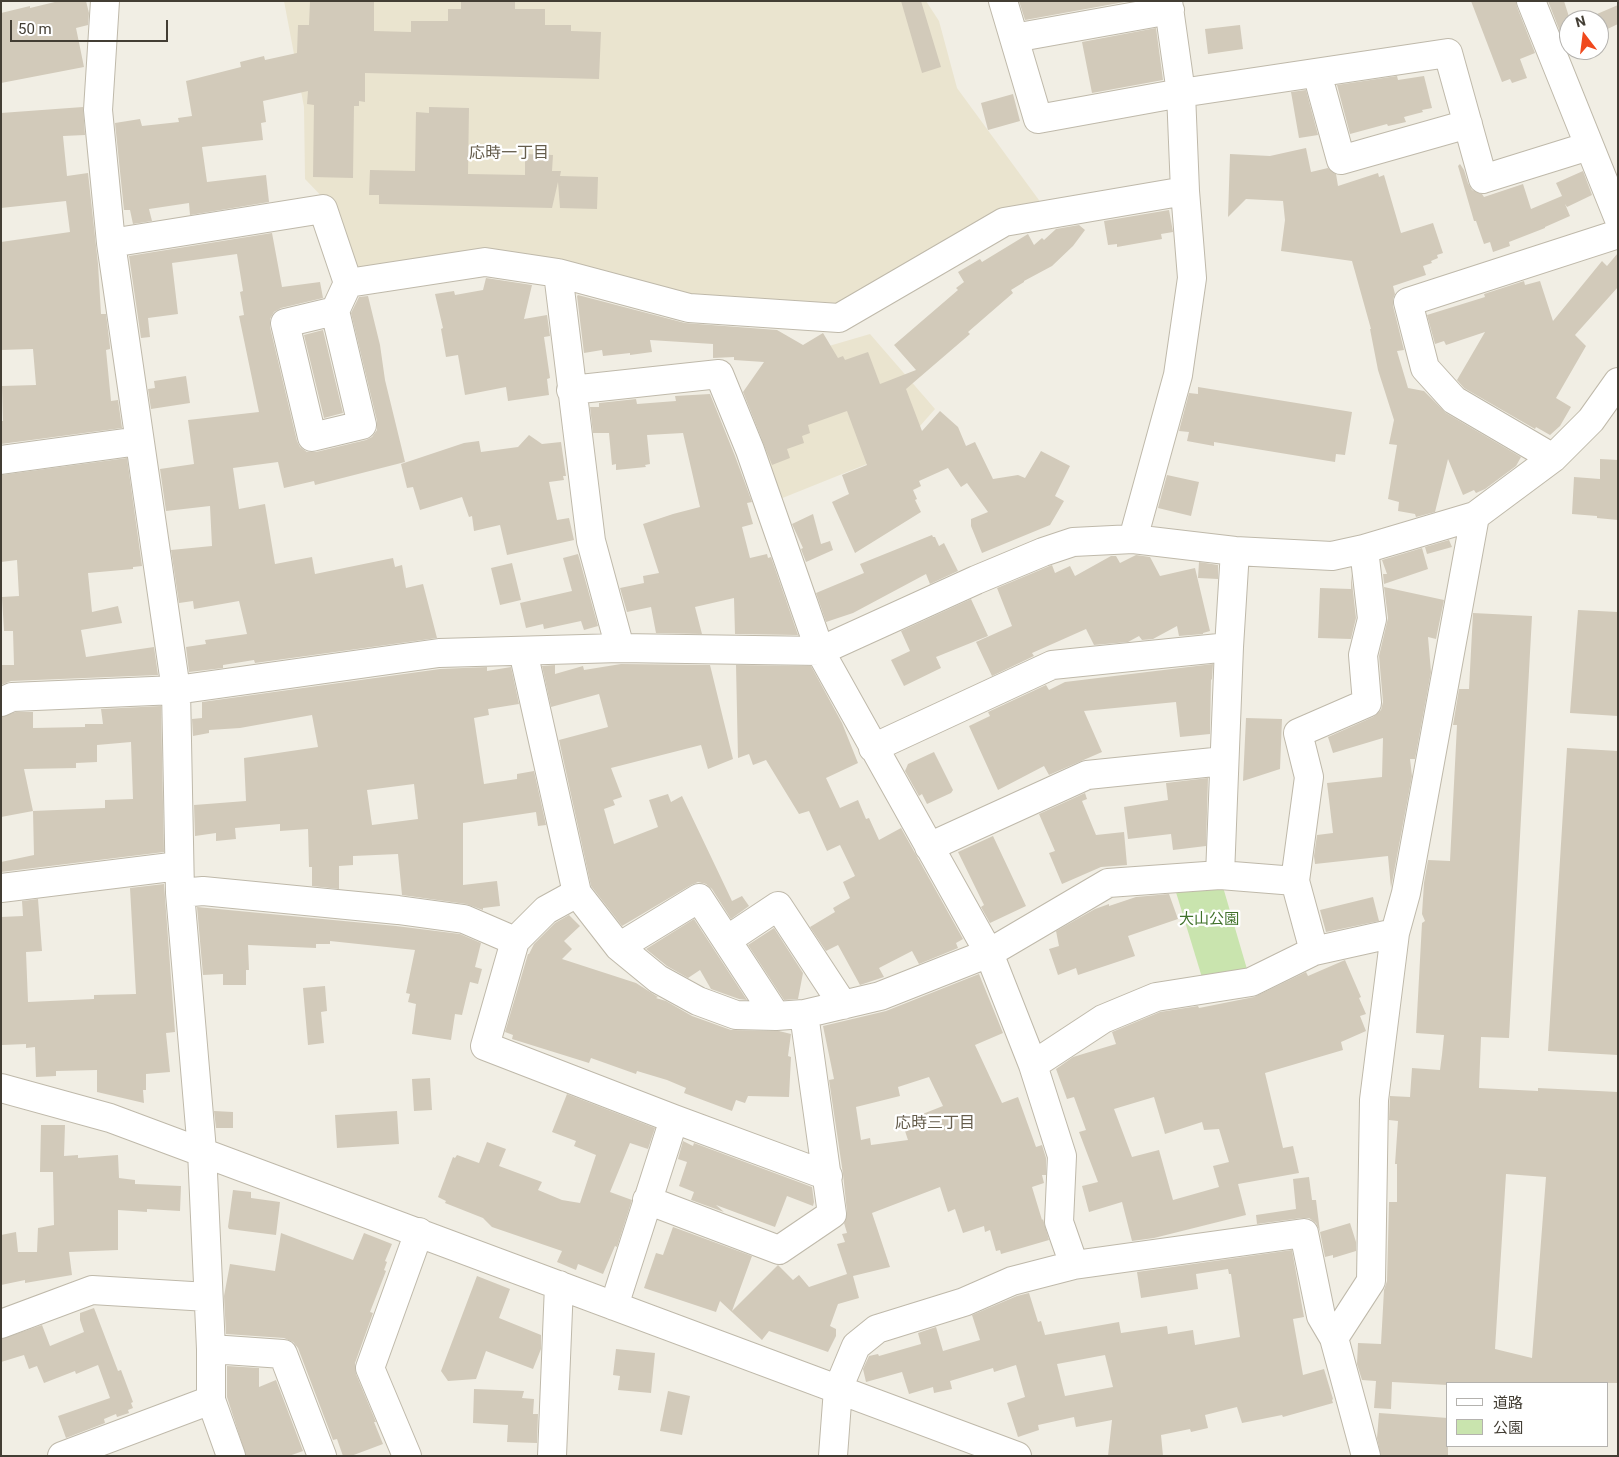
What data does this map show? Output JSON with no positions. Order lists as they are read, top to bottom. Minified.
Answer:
{"districts":["応時一丁目","応時三丁目"],"parks":["大山公園"],"legend":["道路","公園"],"scale_bar":"50 m","north":"top"}
